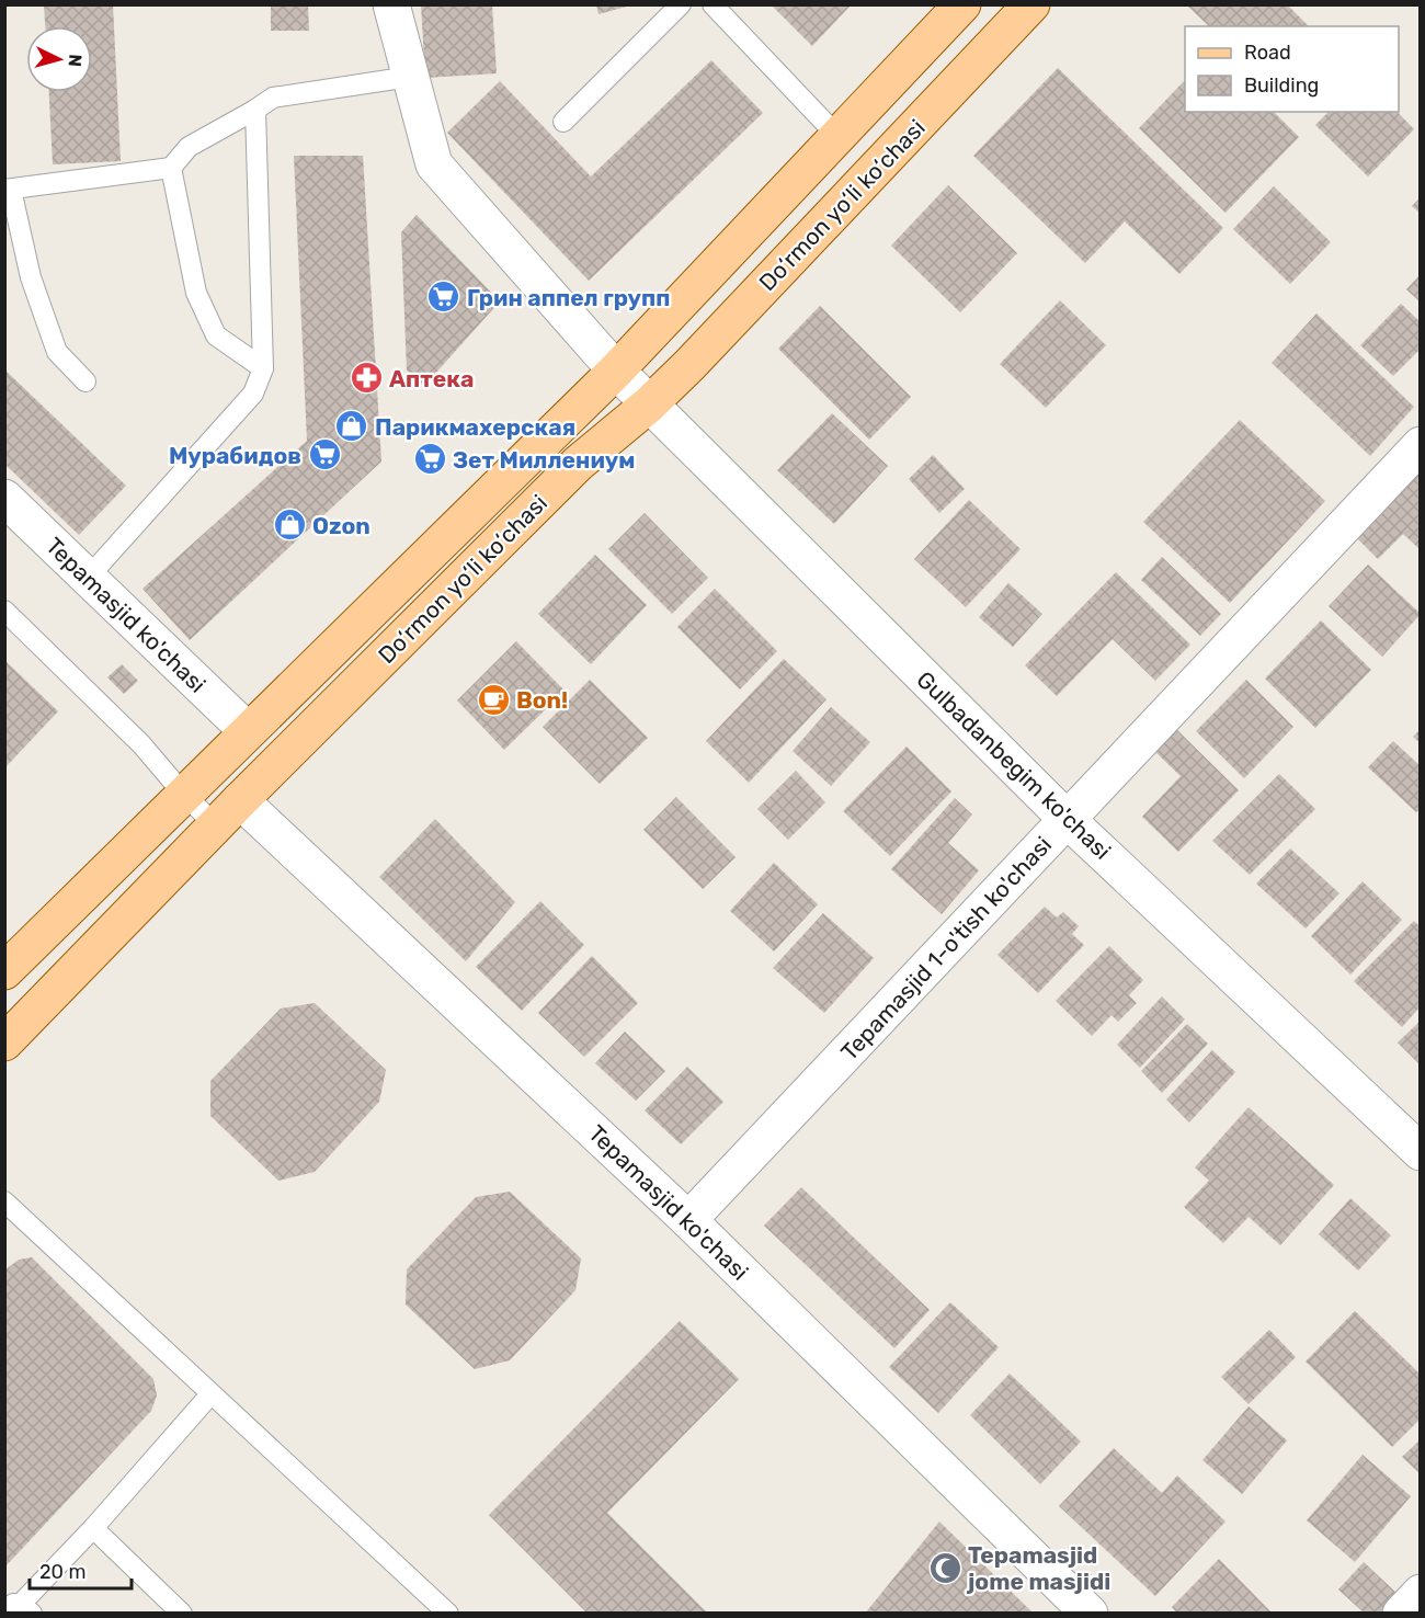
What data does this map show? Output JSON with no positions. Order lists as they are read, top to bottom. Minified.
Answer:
{"streets":{"main road":["Do‘rmon yo‘li ko‘chasi"],"street":["Tepamasjid ko'chasi","Gulbadanbegim ko'chasi","Tepamasjid 1-o'tish ko'chasi"]},"crossings":[["Do‘rmon yo‘li ko‘chasi","Tepamasjid ko'chasi"],["Do‘rmon yo‘li ko‘chasi","Gulbadanbegim ko'chasi"],["Tepamasjid ko'chasi","Tepamasjid 1-o'tish ko'chasi"],["Gulbadanbegim ko'chasi","Tepamasjid 1-o'tish ko'chasi"]],"places":{"supermarket":["Грин аппел групп","Мурабидов","Зет Миллениум"],"pharmacy":["Аптека"],"shop":["Парикмахерская","Ozon"],"cafe":["Bon!"],"mosque":["Tepamasjid jome masjidi"]},"legend":["Road","Building"],"scale_bar":"20 m","north":"right"}
